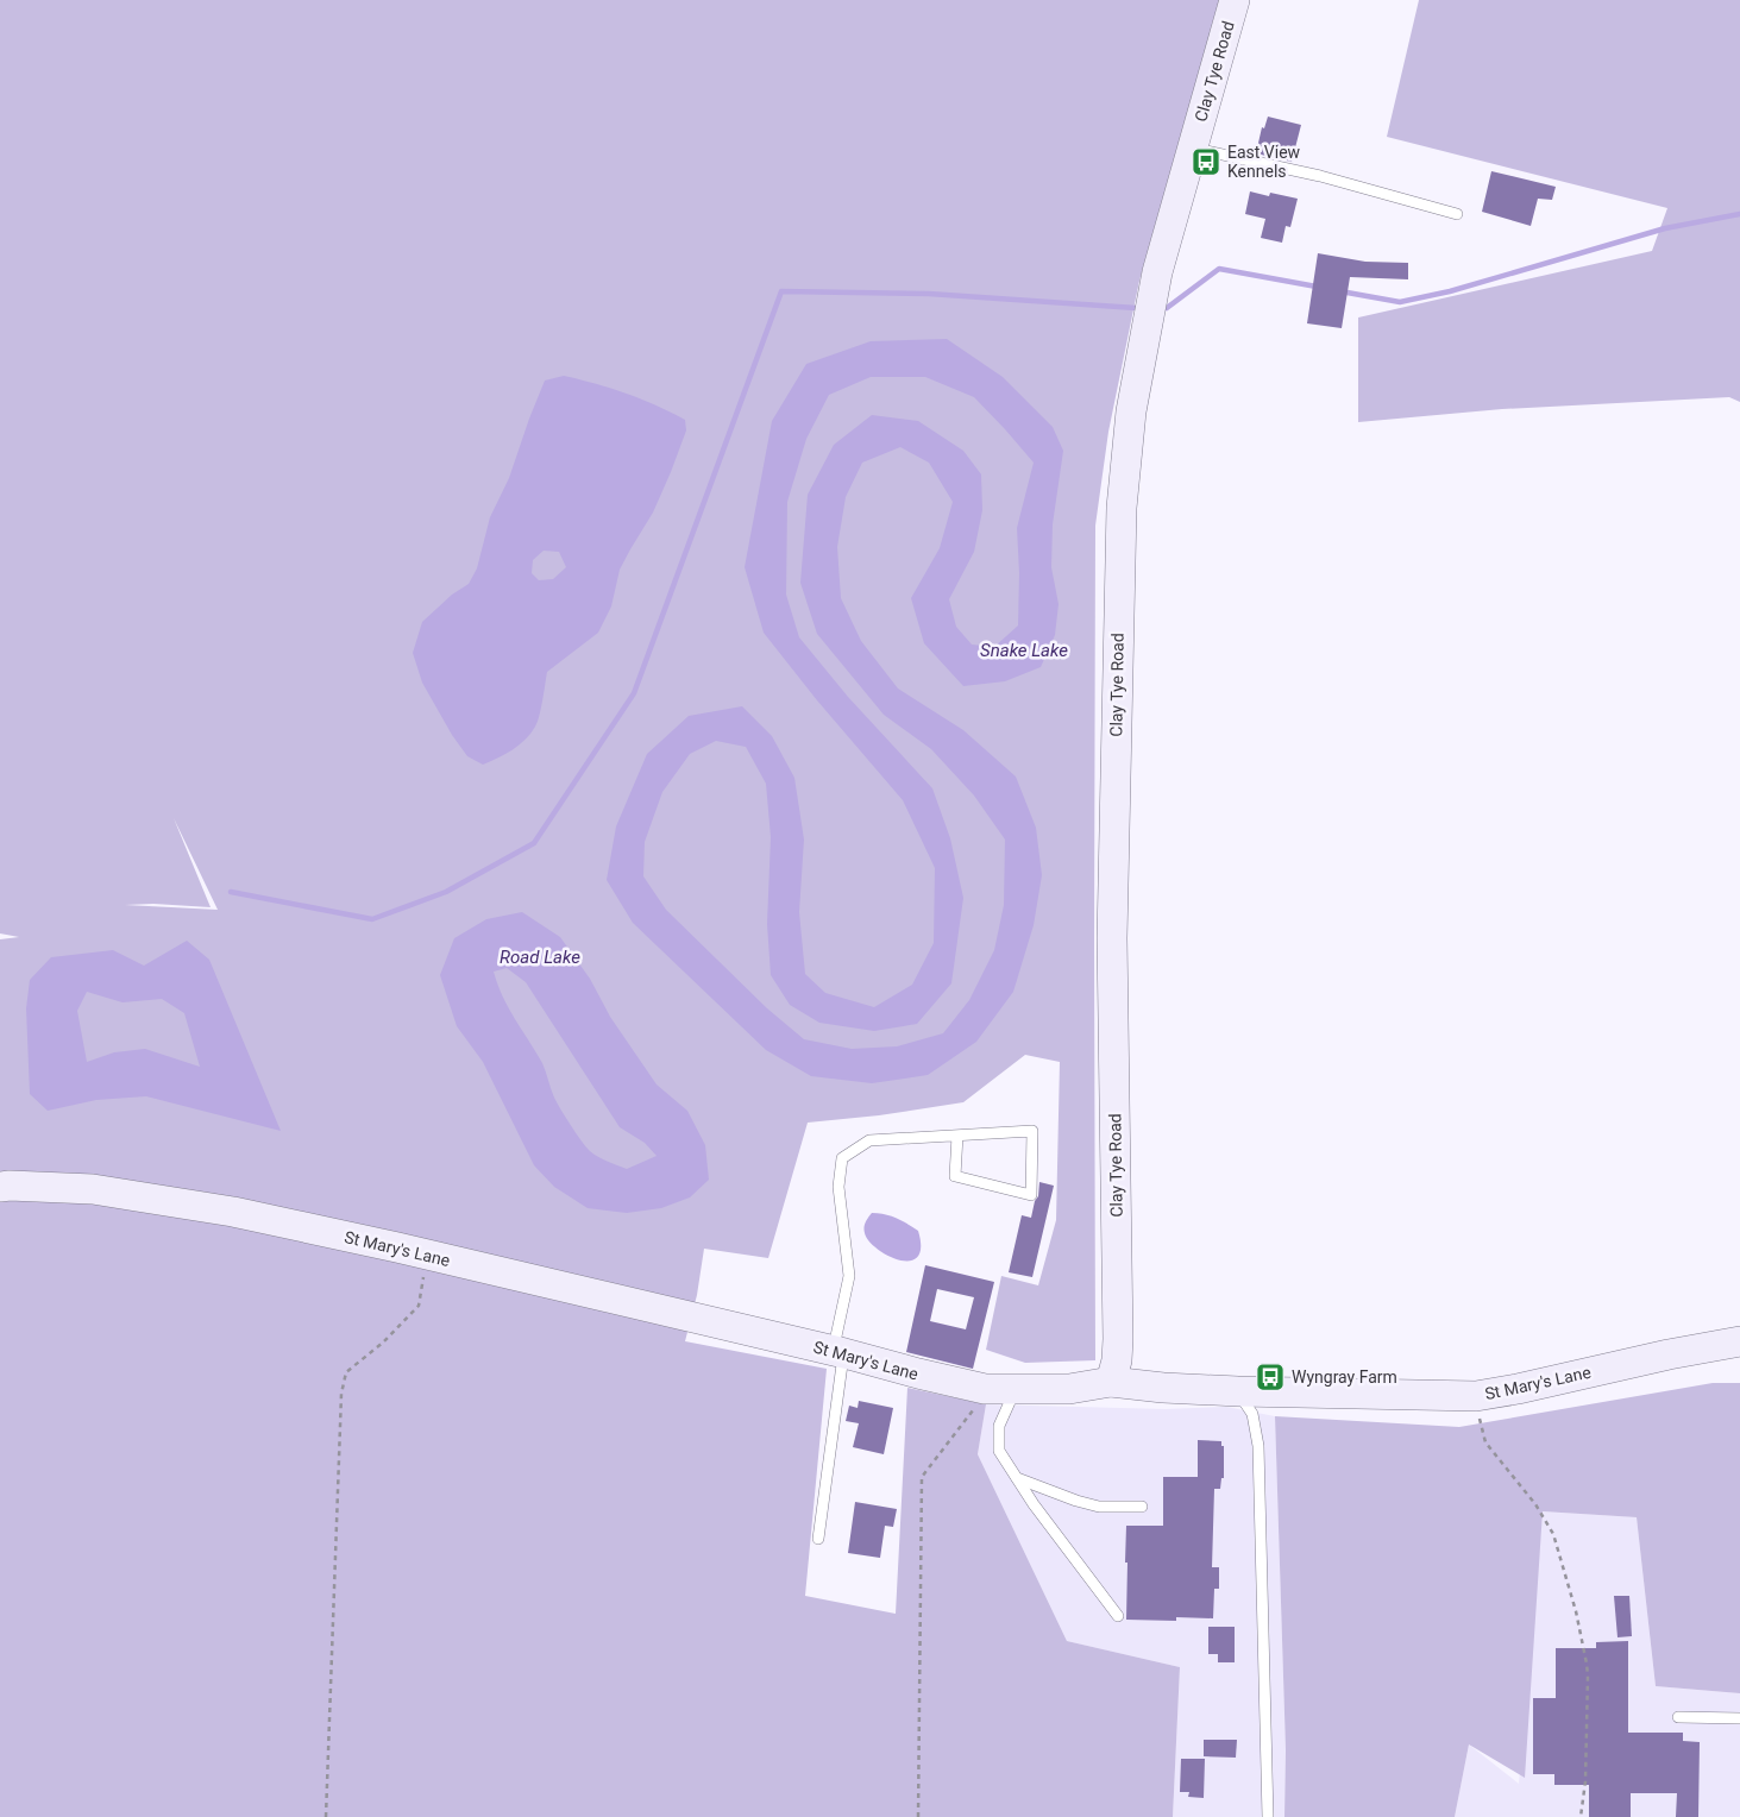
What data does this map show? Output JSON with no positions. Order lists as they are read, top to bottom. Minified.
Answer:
{"streets":{"main road":["Clay Tye Road","St Mary's Lane"]},"crossings":[["Clay Tye Road","St Mary's Lane"]],"water":["Snake Lake","Road Lake"],"places":{"bus stop":["East View Kennels","Wyngray Farm"]}}
